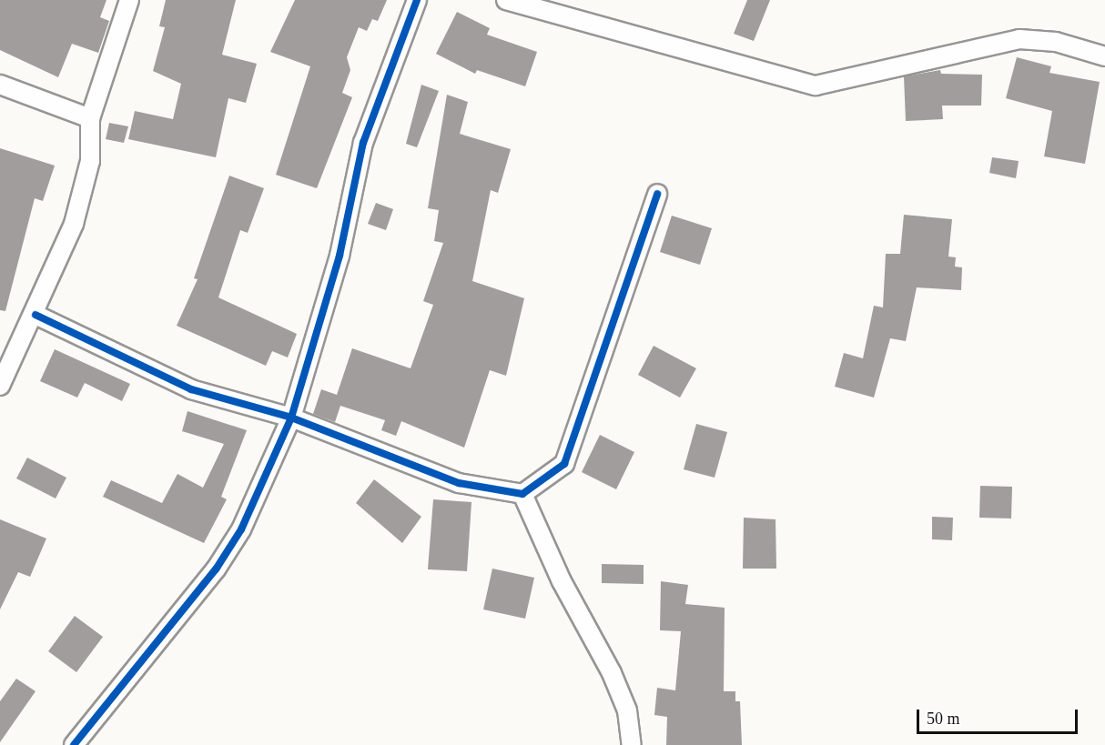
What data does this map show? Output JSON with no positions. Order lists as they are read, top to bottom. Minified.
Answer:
{"scale_bar":"50 m"}
